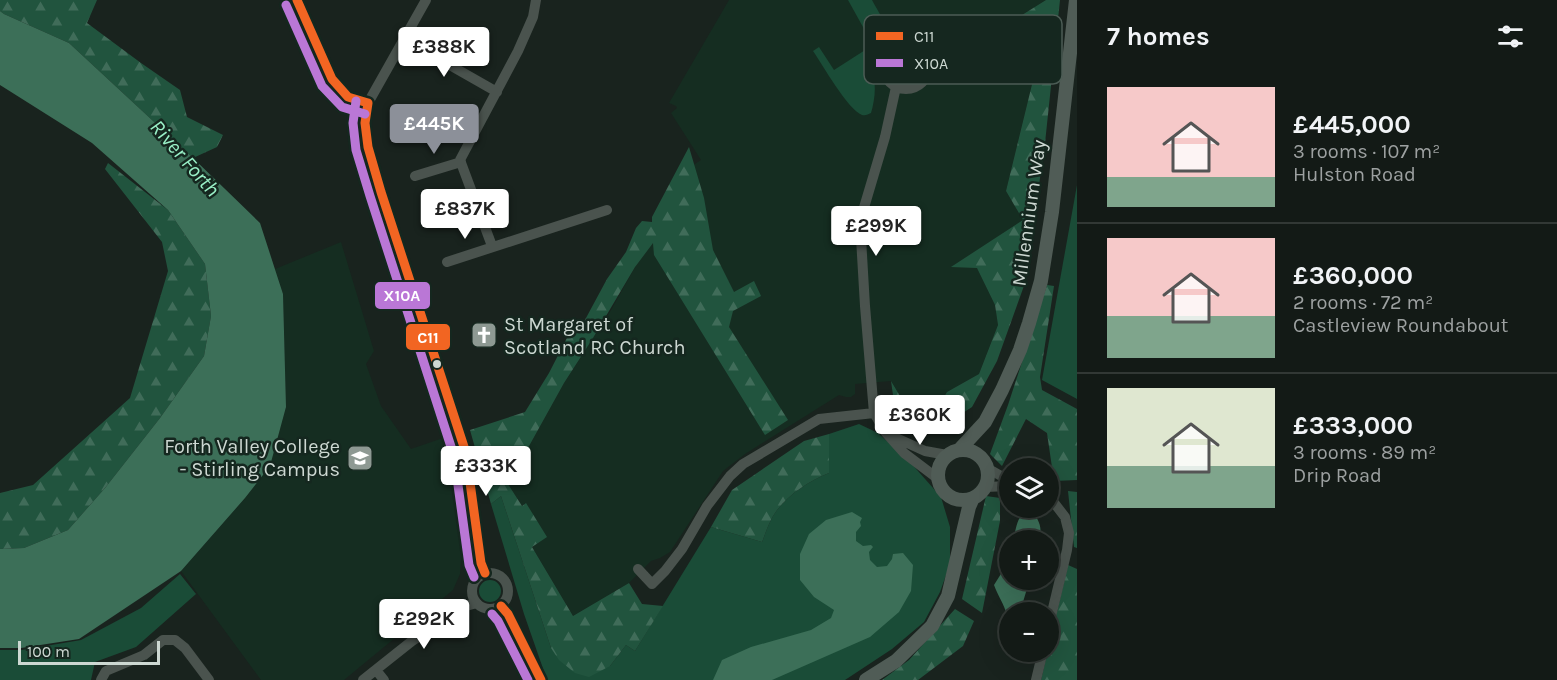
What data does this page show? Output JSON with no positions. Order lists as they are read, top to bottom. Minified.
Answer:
{"streets":{"main road":["Millennium Way"]},"water":["River Forth"],"places":{"church":["St Margaret of Scotland RC Church"],"school or university":["Forth Valley College - Stirling Campus"]},"lines":["transit line C11","transit line X10A"],"legend":["C11","X10A"],"scale_bar":"100 m","page":{"heading":"7 homes","price":["£388K","£445K","£837K","£299K","£360K","£333K","£292K"],"list":[{"name":"£445,000","note":"3 rooms · 107 m² · Hulston Road"},{"name":"£360,000","note":"2 rooms · 72 m² · Castleview Roundabout"},{"name":"£333,000","note":"3 rooms · 89 m² · Drip Road"}],"map_buttons":["+","−"],"scale":"100 m"}}
